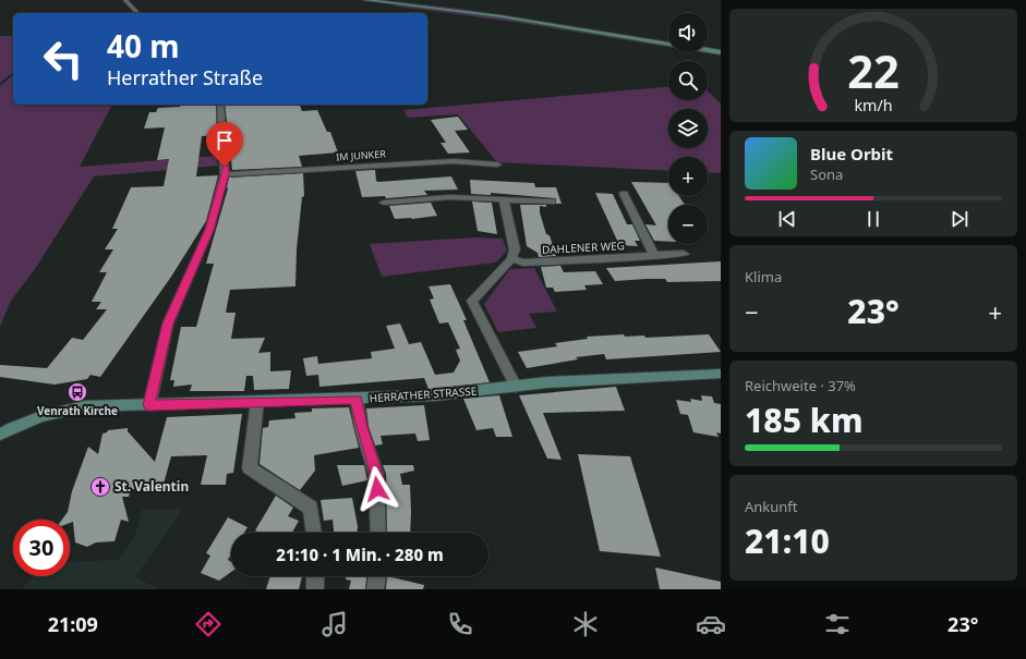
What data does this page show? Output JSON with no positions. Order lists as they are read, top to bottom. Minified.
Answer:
{"streets":{"street":["IM JUNKER","DAHLENER WEG","HERRATHER STRASSE"]},"places":{"bus stop":["Venrath Kirche"],"church":["St. Valentin"]},"page":{"map_buttons":["+","−"],"turn":["40 m","Herrather Straße"],"song":["Blue Orbit","Sona"],"tile":["Klima",["Reichweite · 37%","185 km"],["Ankunft","21:10"]],"heat":["−","23°","+"],"limit":"30","trip":"21:10 · 1 Min. · 280 m","tabs":["21:09","23°"],"gauge":["22","km/h"]}}
